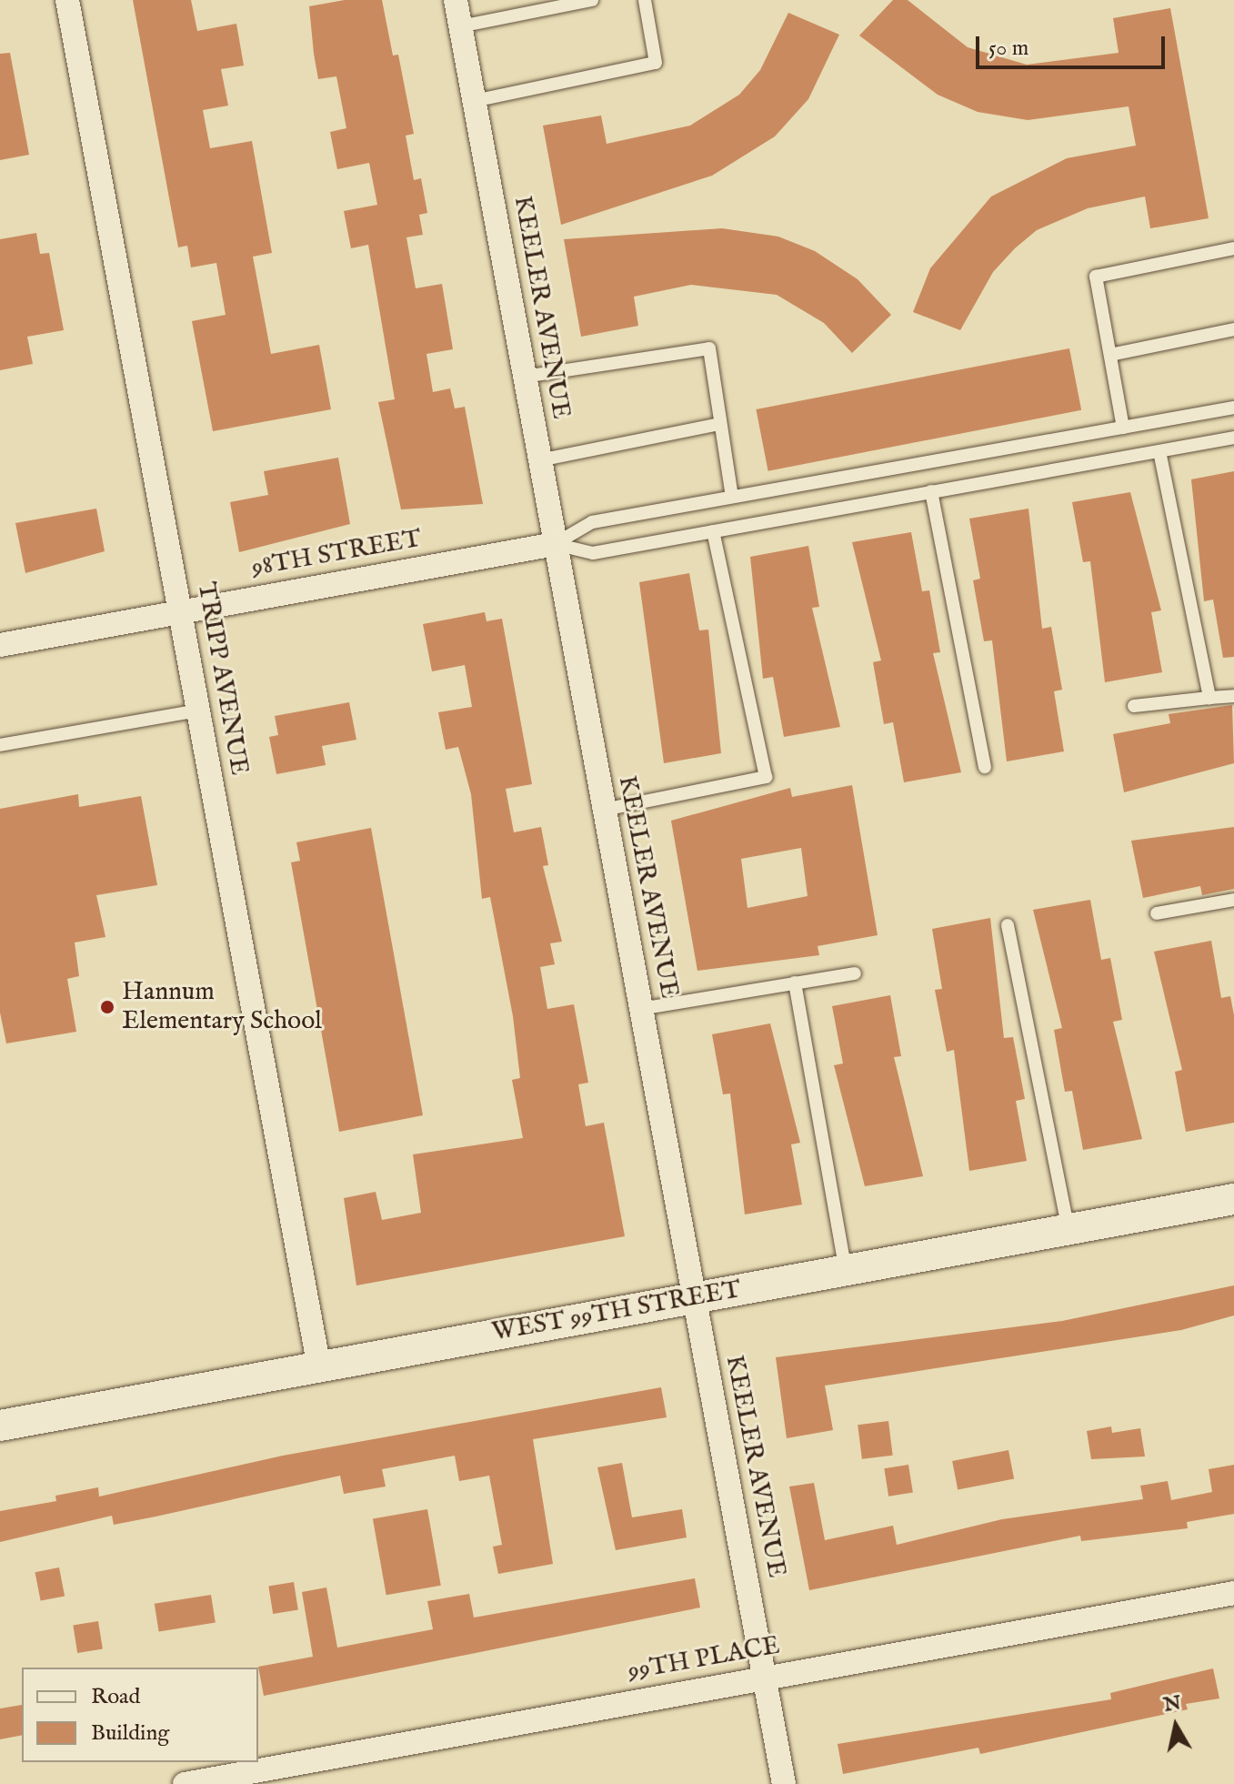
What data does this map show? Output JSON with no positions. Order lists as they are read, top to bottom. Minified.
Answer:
{"streets":{"street":["KEELER AVENUE","98TH STREET","TRIPP AVENUE","WEST 99TH STREET","99TH PLACE"]},"crossings":[["KEELER AVENUE","98TH STREET"],["KEELER AVENUE","WEST 99TH STREET"],["KEELER AVENUE","99TH PLACE"],["98TH STREET","TRIPP AVENUE"],["TRIPP AVENUE","WEST 99TH STREET"]],"places":["Hannum Elementary School"],"legend":["Road","Building"],"scale_bar":"50 m","north":"top"}
